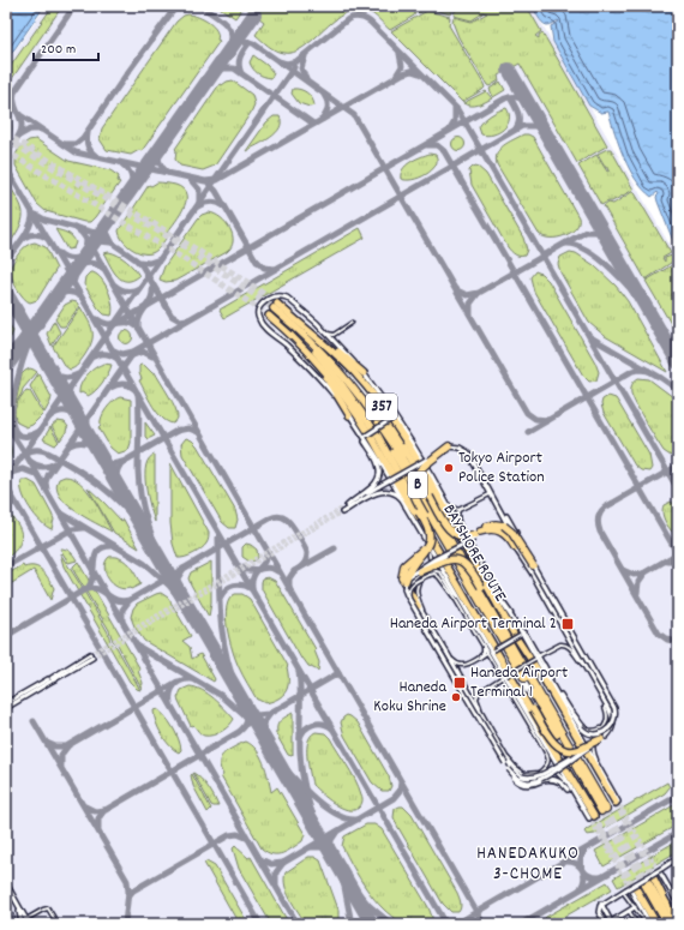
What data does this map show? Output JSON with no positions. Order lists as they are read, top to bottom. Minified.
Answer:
{"streets":{"highway":["357","B","BAYSHORE ROUTE"]},"crossings":[["357","BAYSHORE ROUTE"]],"districts":["HANEDAKUKO 3-CHOME"],"places":{"other":["Tokyo Airport Police Station","Haneda Koku Shrine"],"transit":["Haneda Airport Terminal 2","Haneda Airport Terminal 1"]},"scale_bar":"200 m"}
